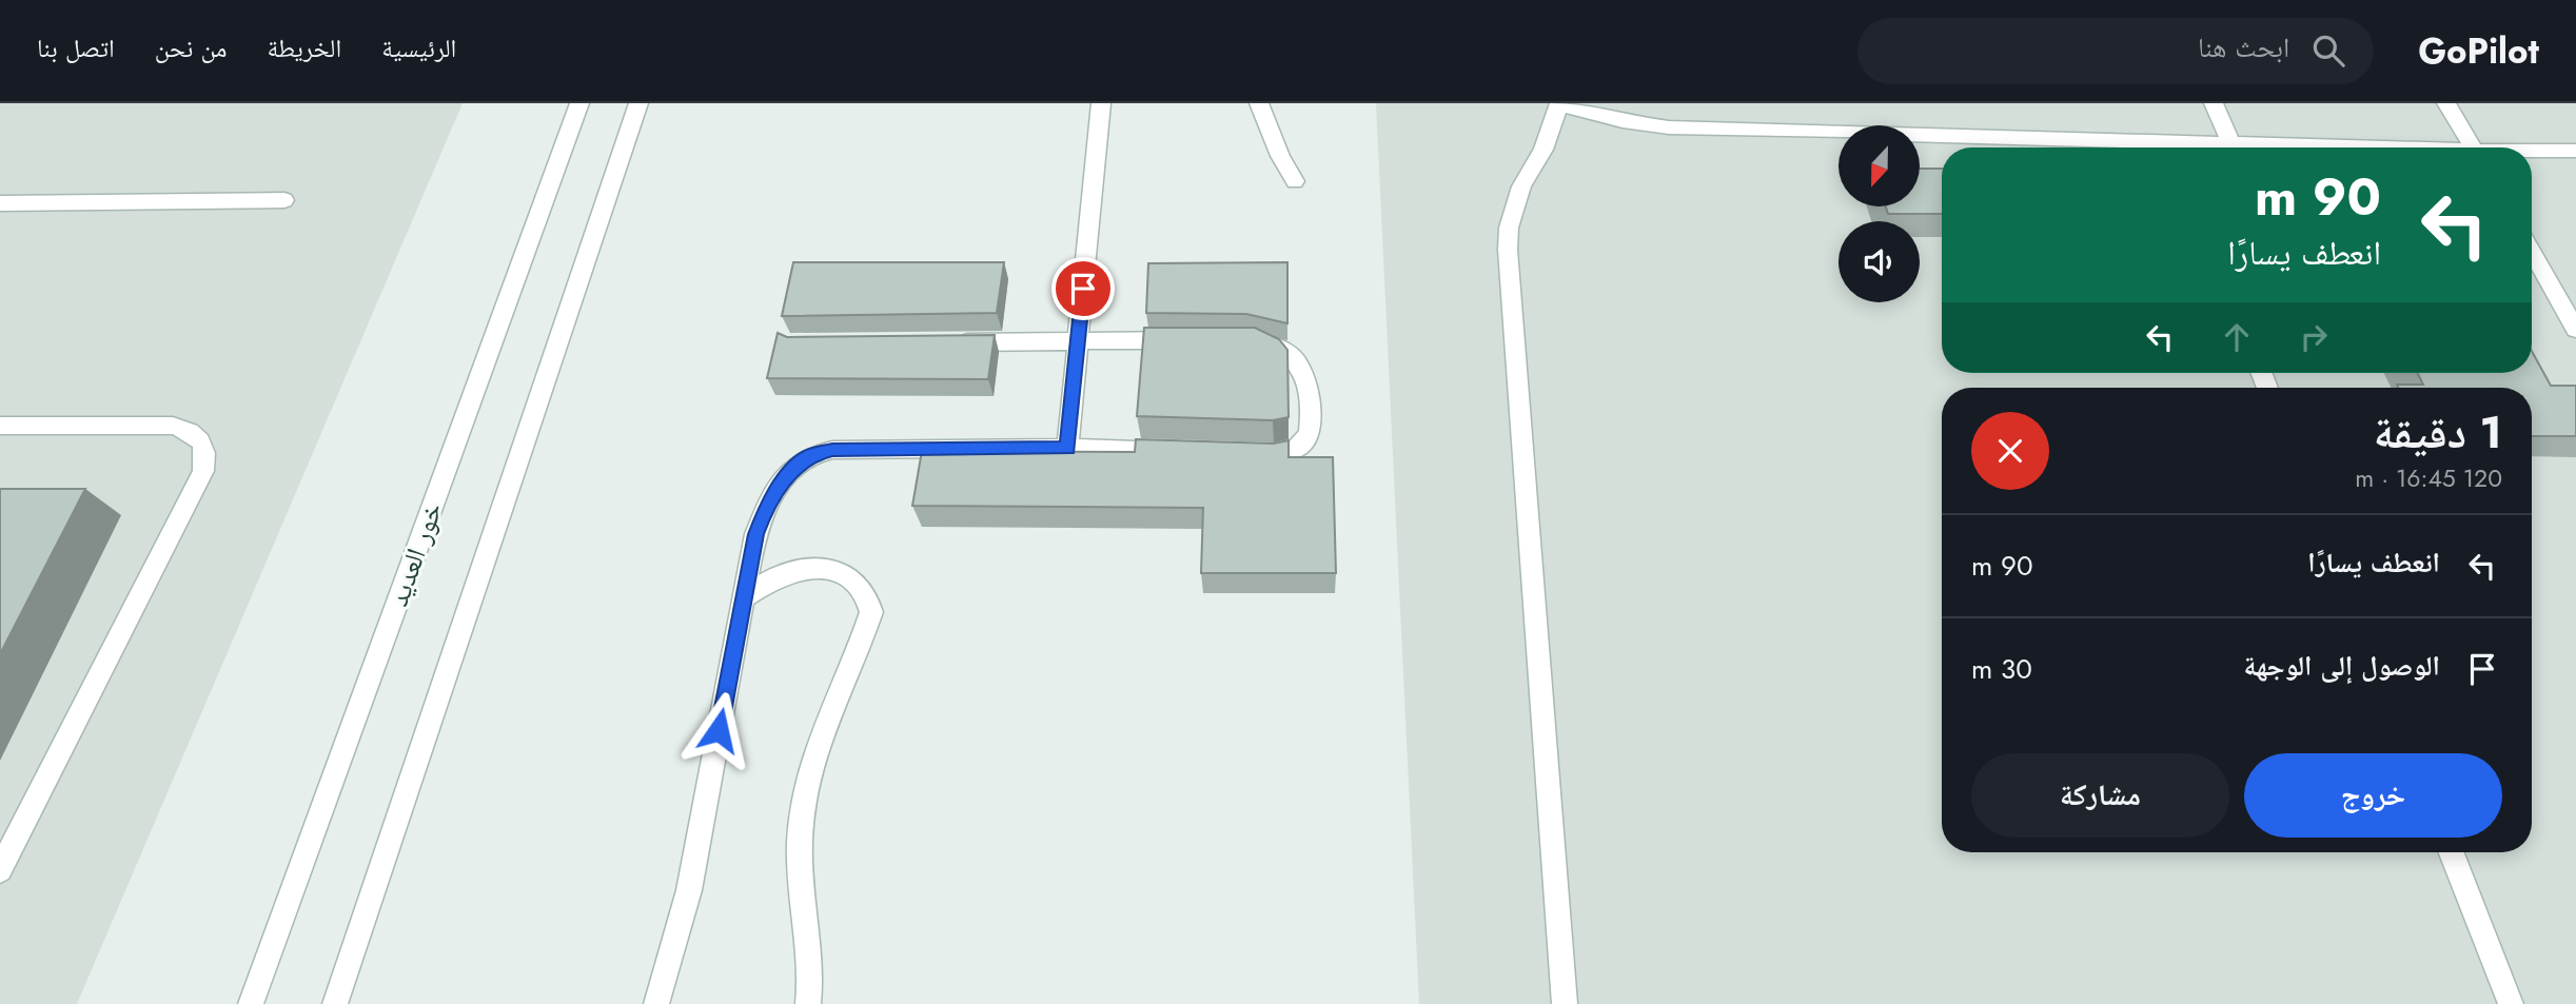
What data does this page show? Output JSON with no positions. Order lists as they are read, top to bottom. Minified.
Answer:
{"streets":{"street":["خور العديد"]},"north":"bottom","page":{"header":"GoPilot","search":"ابحث هنا","nav":["الرئيسية","الخريطة","من نحن","اتصل بنا"],"turn":["90 m","انعطف يسارًا"],"heading":["1 دقيقة","120 m · 16:45"],"list":[{"name":"انعطف يسارًا","value":"90 m"},{"name":"الوصول إلى الوجهة","value":"30 m"}],"buttons":["خروج","مشاركة"]}}
